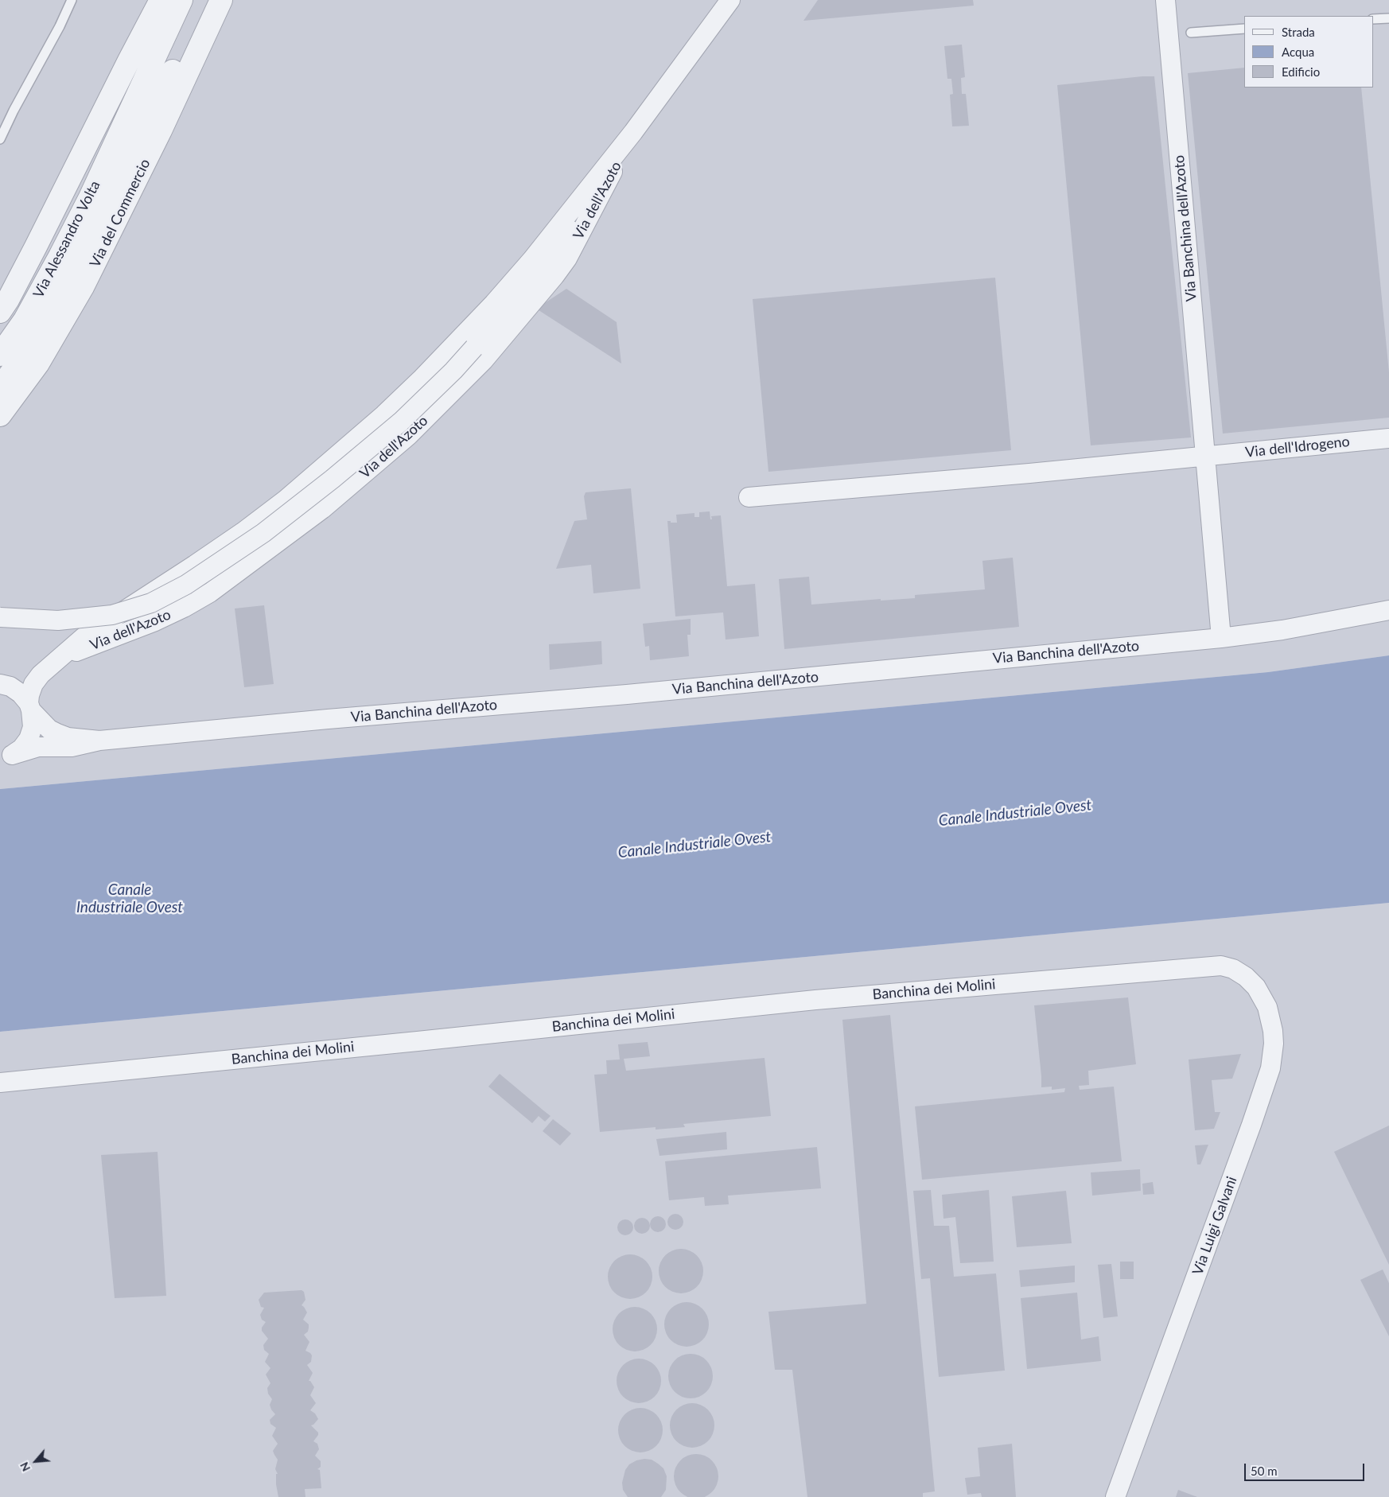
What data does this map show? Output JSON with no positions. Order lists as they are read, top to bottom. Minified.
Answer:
{"streets":{"street":["Via dell'Azoto","Via del Commercio","Via Banchina dell'Azoto","Via Alessandro Volta","Via dell'Idrogeno","Banchina dei Molini","Via Luigi Galvani"]},"crossings":[["Via Banchina dell'Azoto","Via dell'Idrogeno"],["Banchina dei Molini","Via Luigi Galvani"]],"water":["Canale Industriale Ovest"],"legend":["Strada","Acqua","Edificio"],"scale_bar":"50 m","north":"bottom left"}
